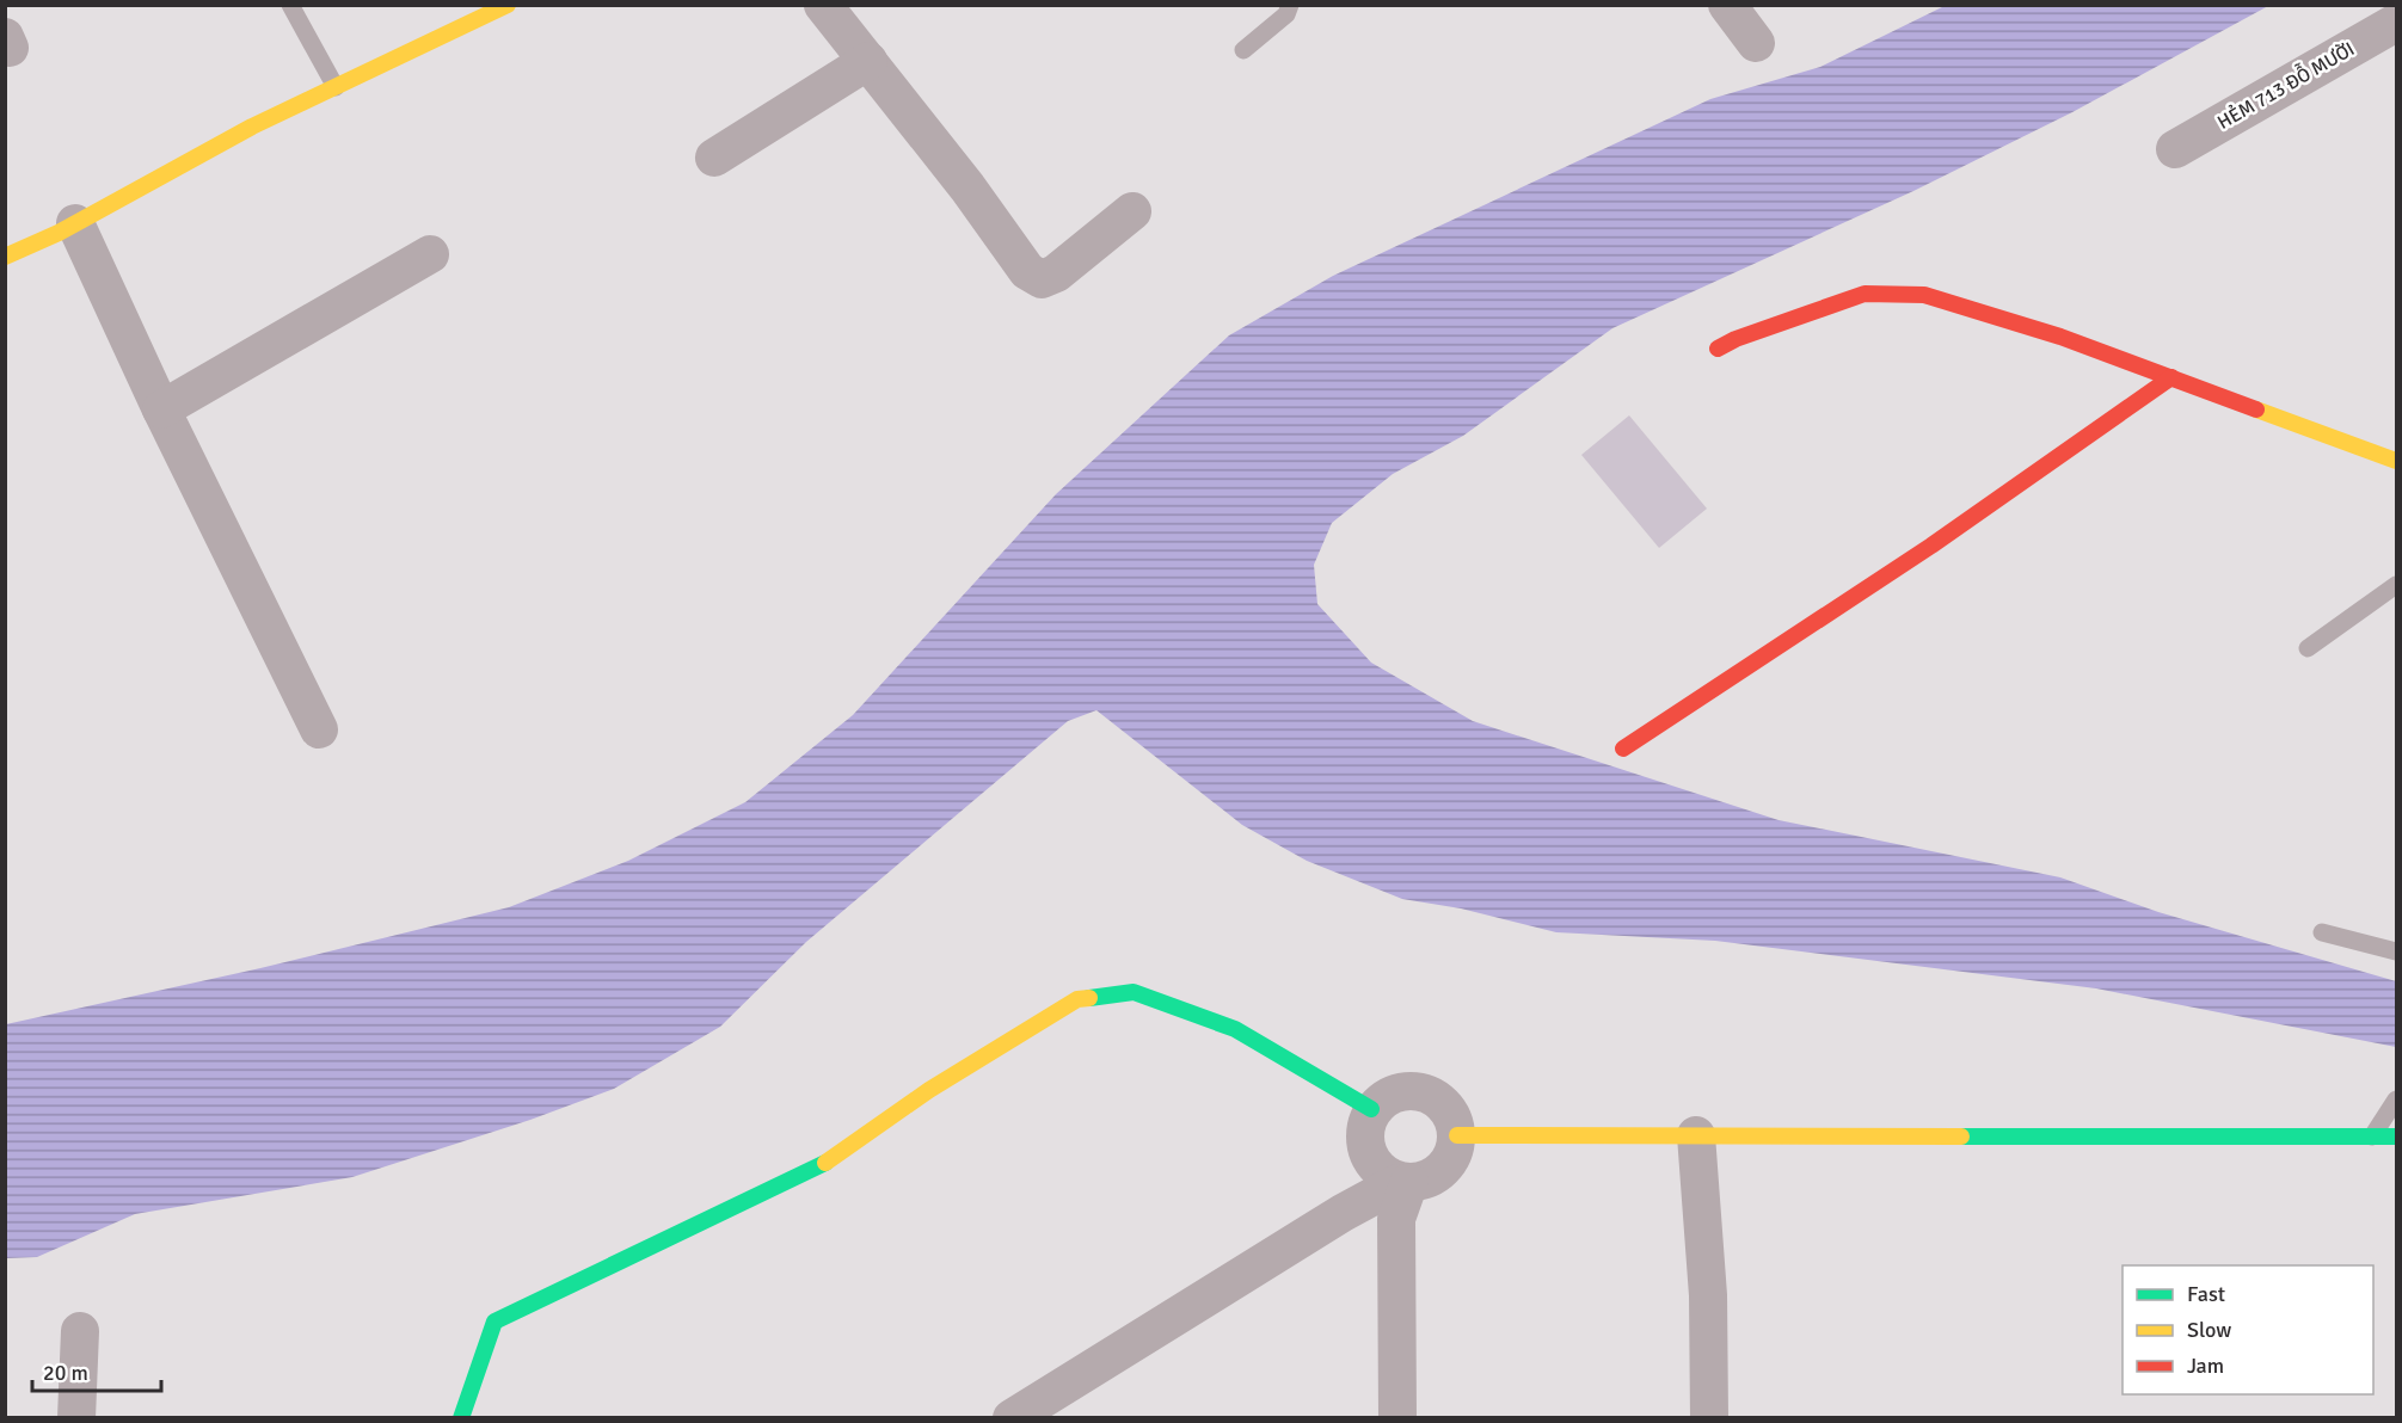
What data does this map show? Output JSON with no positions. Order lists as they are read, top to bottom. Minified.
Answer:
{"streets":{"street":["HẺM 713 ĐỖ MƯỜI"]},"legend":["Fast","Slow","Jam"],"scale_bar":"20 m"}
